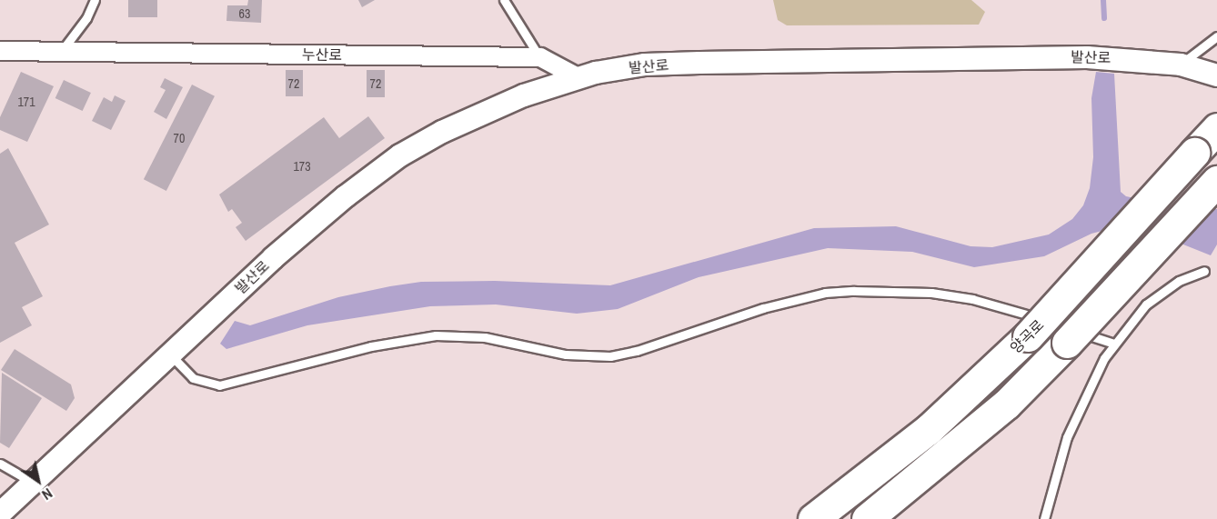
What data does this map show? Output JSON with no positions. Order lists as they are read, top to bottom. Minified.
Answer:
{"streets":{"highway":["양곡로"],"street":["누산로","발산로"]},"crossings":[["누산로","발산로"]],"house_numbers":["63","72","72","171","70","173"],"north":"bottom right"}
